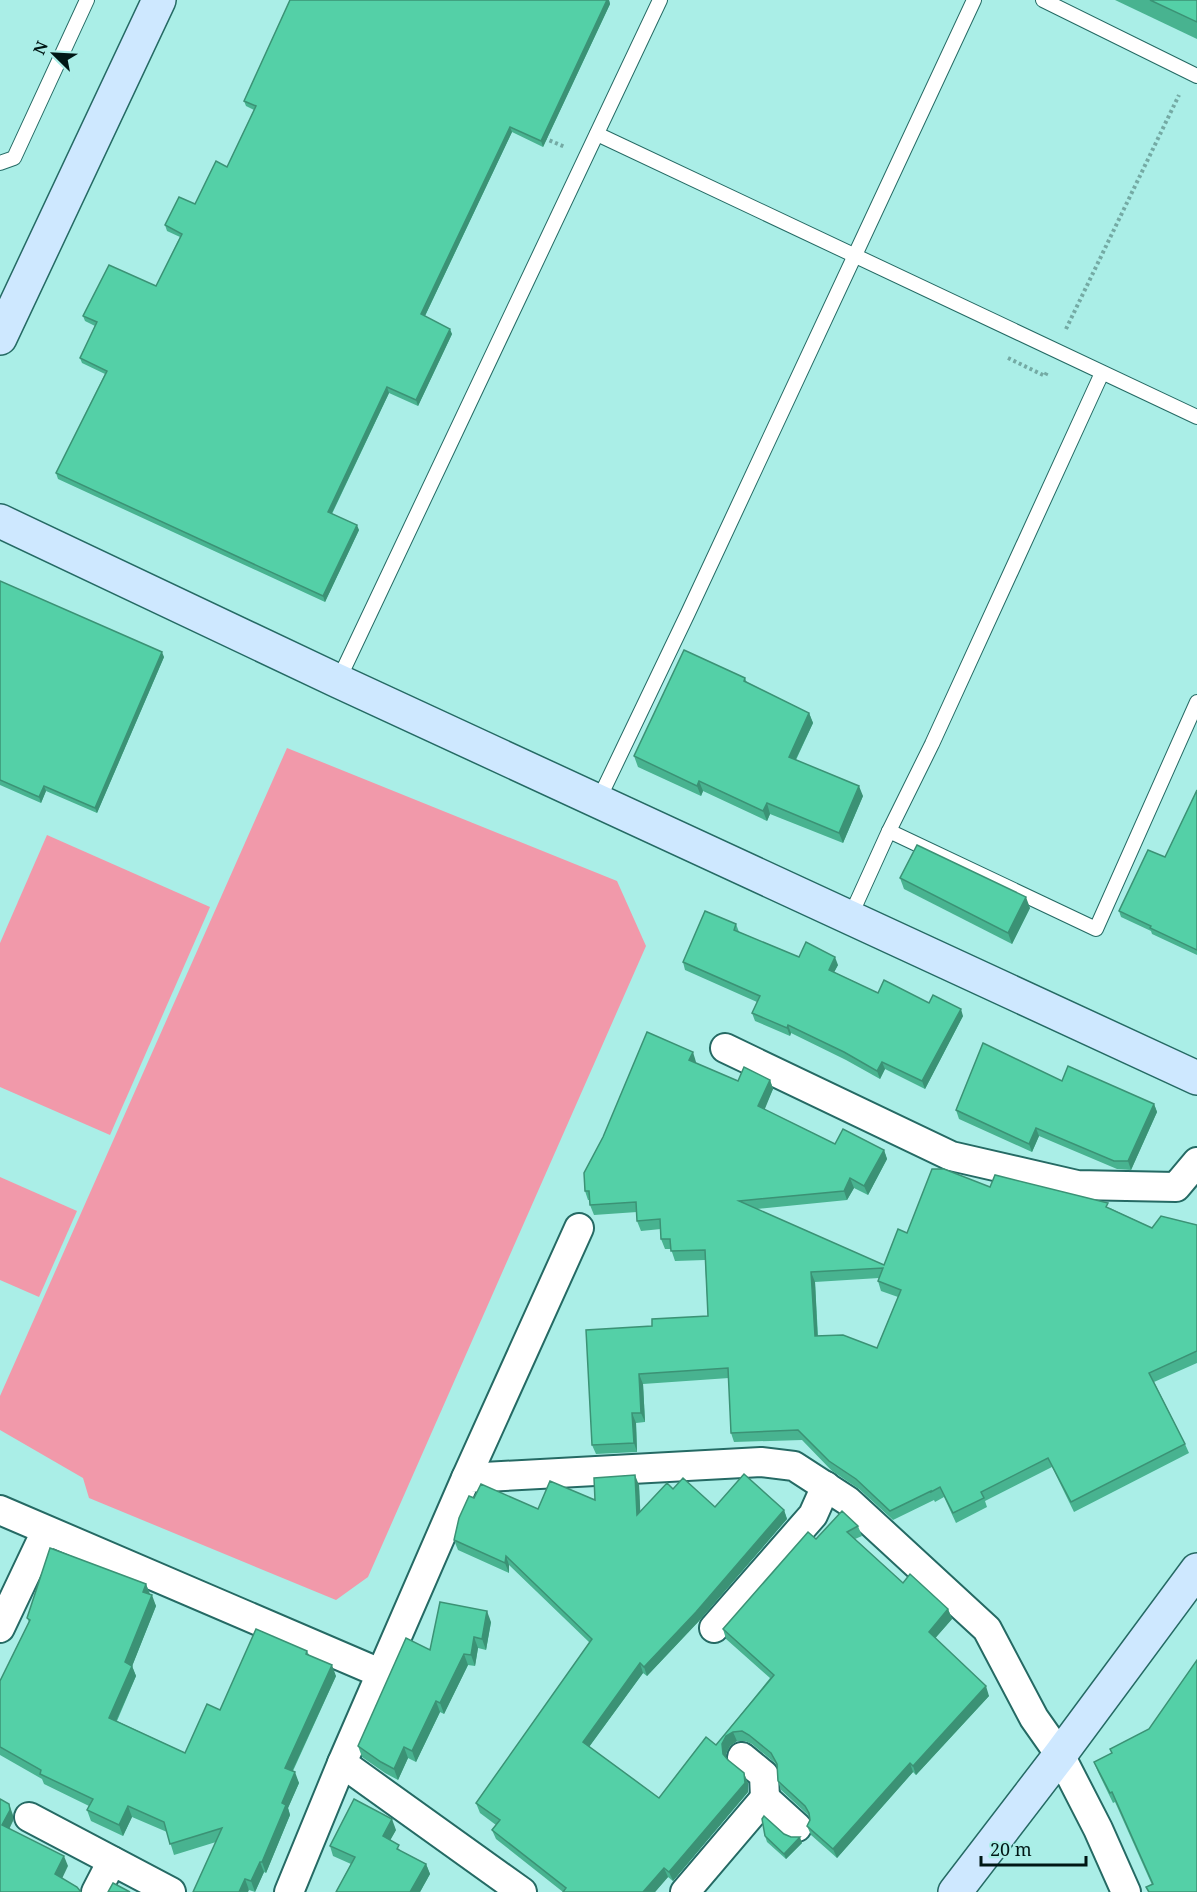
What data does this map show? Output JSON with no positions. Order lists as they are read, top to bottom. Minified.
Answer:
{"scale_bar":"20 m","north":"top left"}
